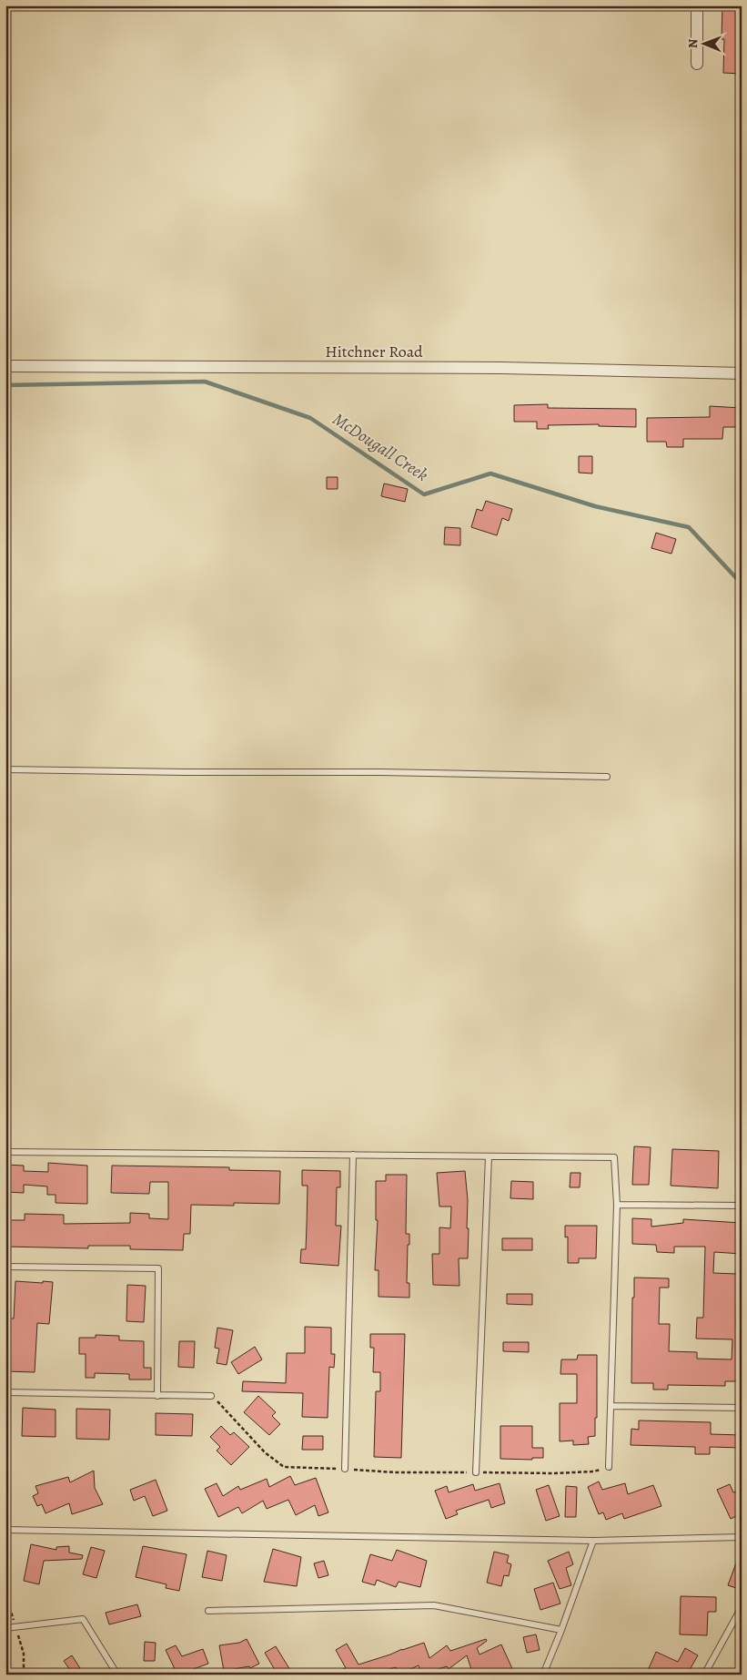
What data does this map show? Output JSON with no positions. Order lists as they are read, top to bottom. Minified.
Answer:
{"streets":{"street":["Hitchner Road"]},"water":["McDougall Creek"],"north":"left"}
